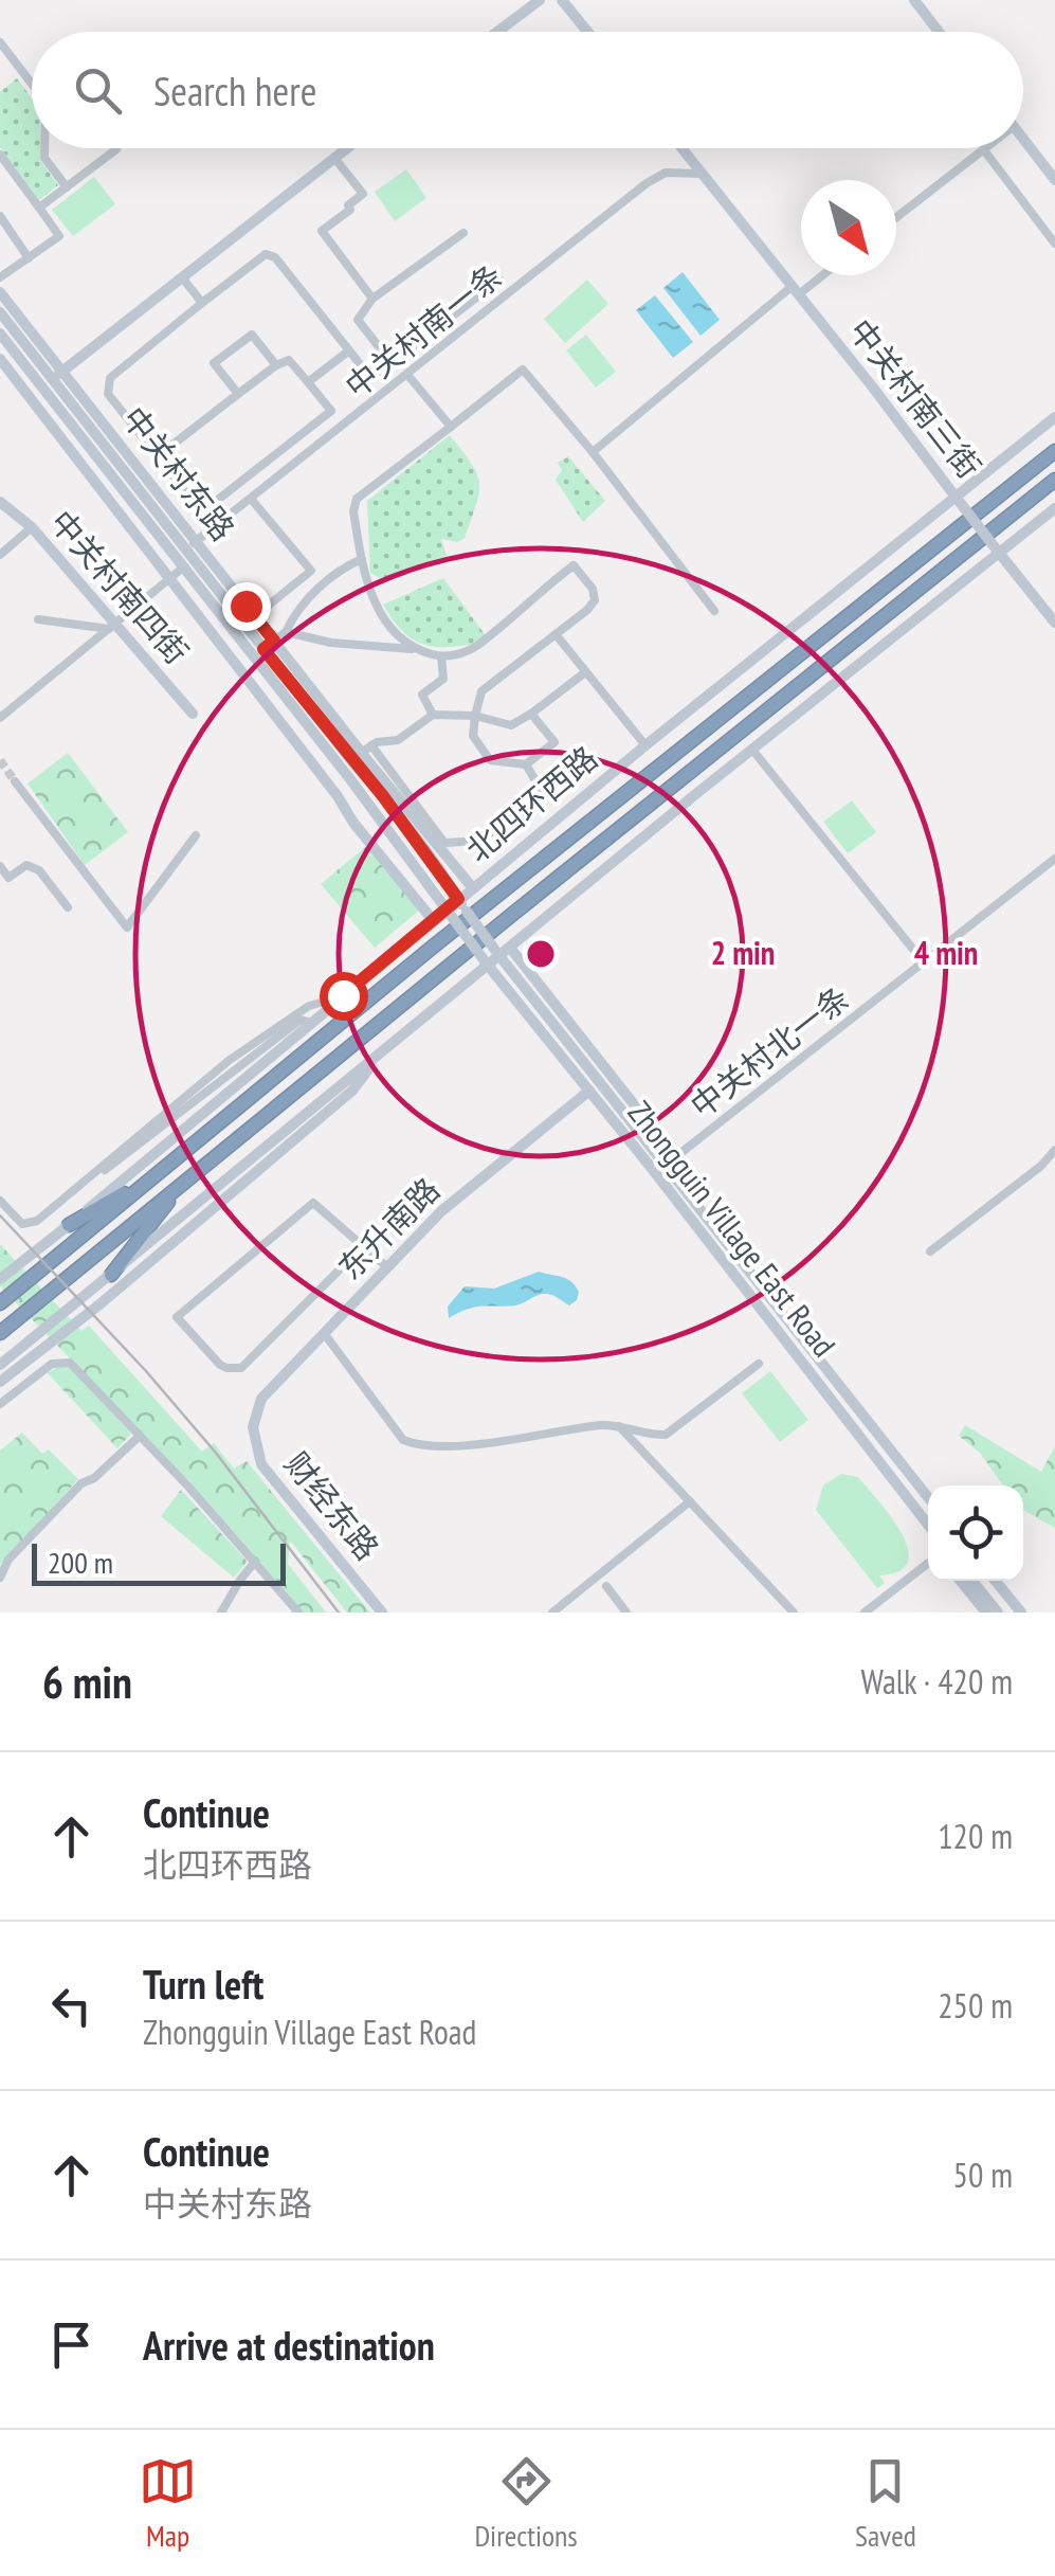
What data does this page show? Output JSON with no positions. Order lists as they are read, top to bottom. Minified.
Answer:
{"streets":{"highway":["北四环西路"],"street":["中关村南一条","中关村南三街","中关村东路","中关村南四街","中关村北一条","东升南路","Zhongguin Village East Road","财经东路"]},"crossings":[["中关村南一条","中关村南三街"],["中关村南一条","中关村东路"],["中关村南三街","北四环西路"],["中关村东路","北四环西路"],["中关村北一条","Zhongguin Village East Road"],["东升南路","Zhongguin Village East Road"],["东升南路","财经东路"]],"scale_bar":"200 m","north":"bottom right","page":{"search":"Search here","scale":"200 m","heading":["6 min","Walk · 420 m"],"list":[["Continue","北四环西路","120 m"],["Turn left","Zhongguin Village East Road","250 m"],["Continue","中关村东路","50 m"],"Arrive at destination"],"nav":["Map","Directions","Saved"]},"rings":["2 min","4 min"]}
